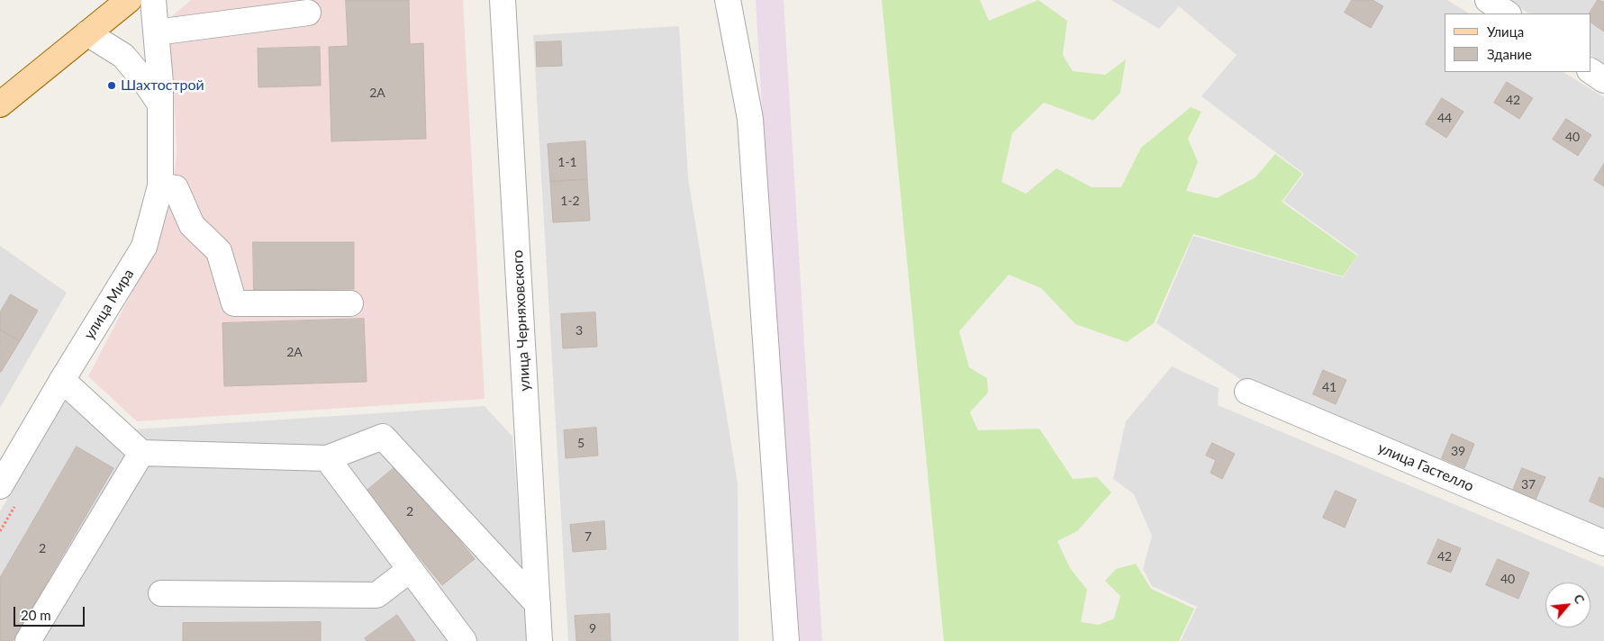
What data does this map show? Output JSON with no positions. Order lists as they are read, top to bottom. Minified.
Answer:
{"streets":{"street":["улица Мира","улица Черняховского","улица Гастелло"]},"places":["Шахтострой"],"house_numbers":["2А","42","44","40","1-1","1-2","3","2А","41","5","39","37","2","7","2","42","40","9"],"legend":["Улица","Здание"],"scale_bar":"20 m","north":"top right"}
